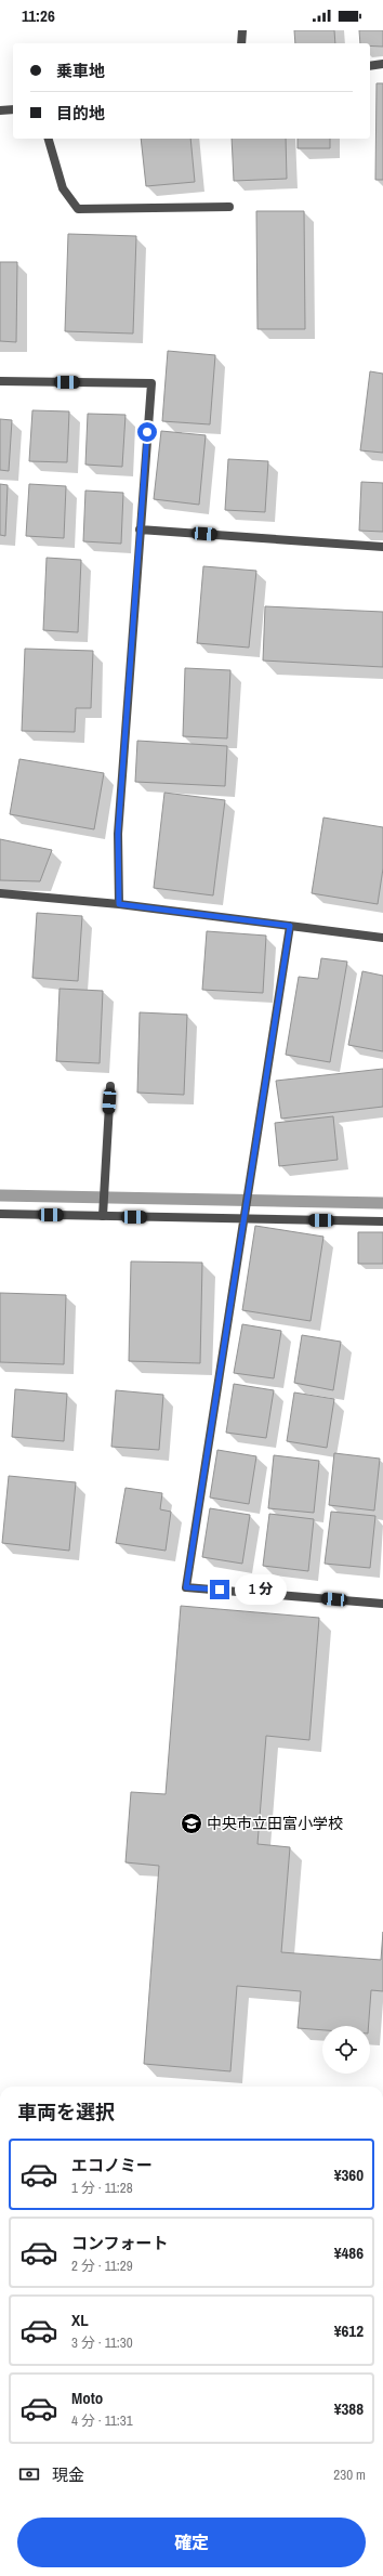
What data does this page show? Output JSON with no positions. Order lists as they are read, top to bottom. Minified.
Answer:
{"places":{"school or university":["中央市立田富小学校"]},"page":{"status":"11:26","banner":["乗車地","目的地"],"bubble":"1 分","heading":"車両を選択","list":[{"name":"エコノミー","note":"1 分 · 11:28","value":"¥360"},{"name":"コンフォート","note":"2 分 · 11:29","value":"¥486"},{"name":"XL","note":"3 分 · 11:30","value":"¥612"},{"name":"Moto","note":"4 分 · 11:31","value":"¥388"}],"pay":["現金","230 m"],"buttons":"確定"}}
